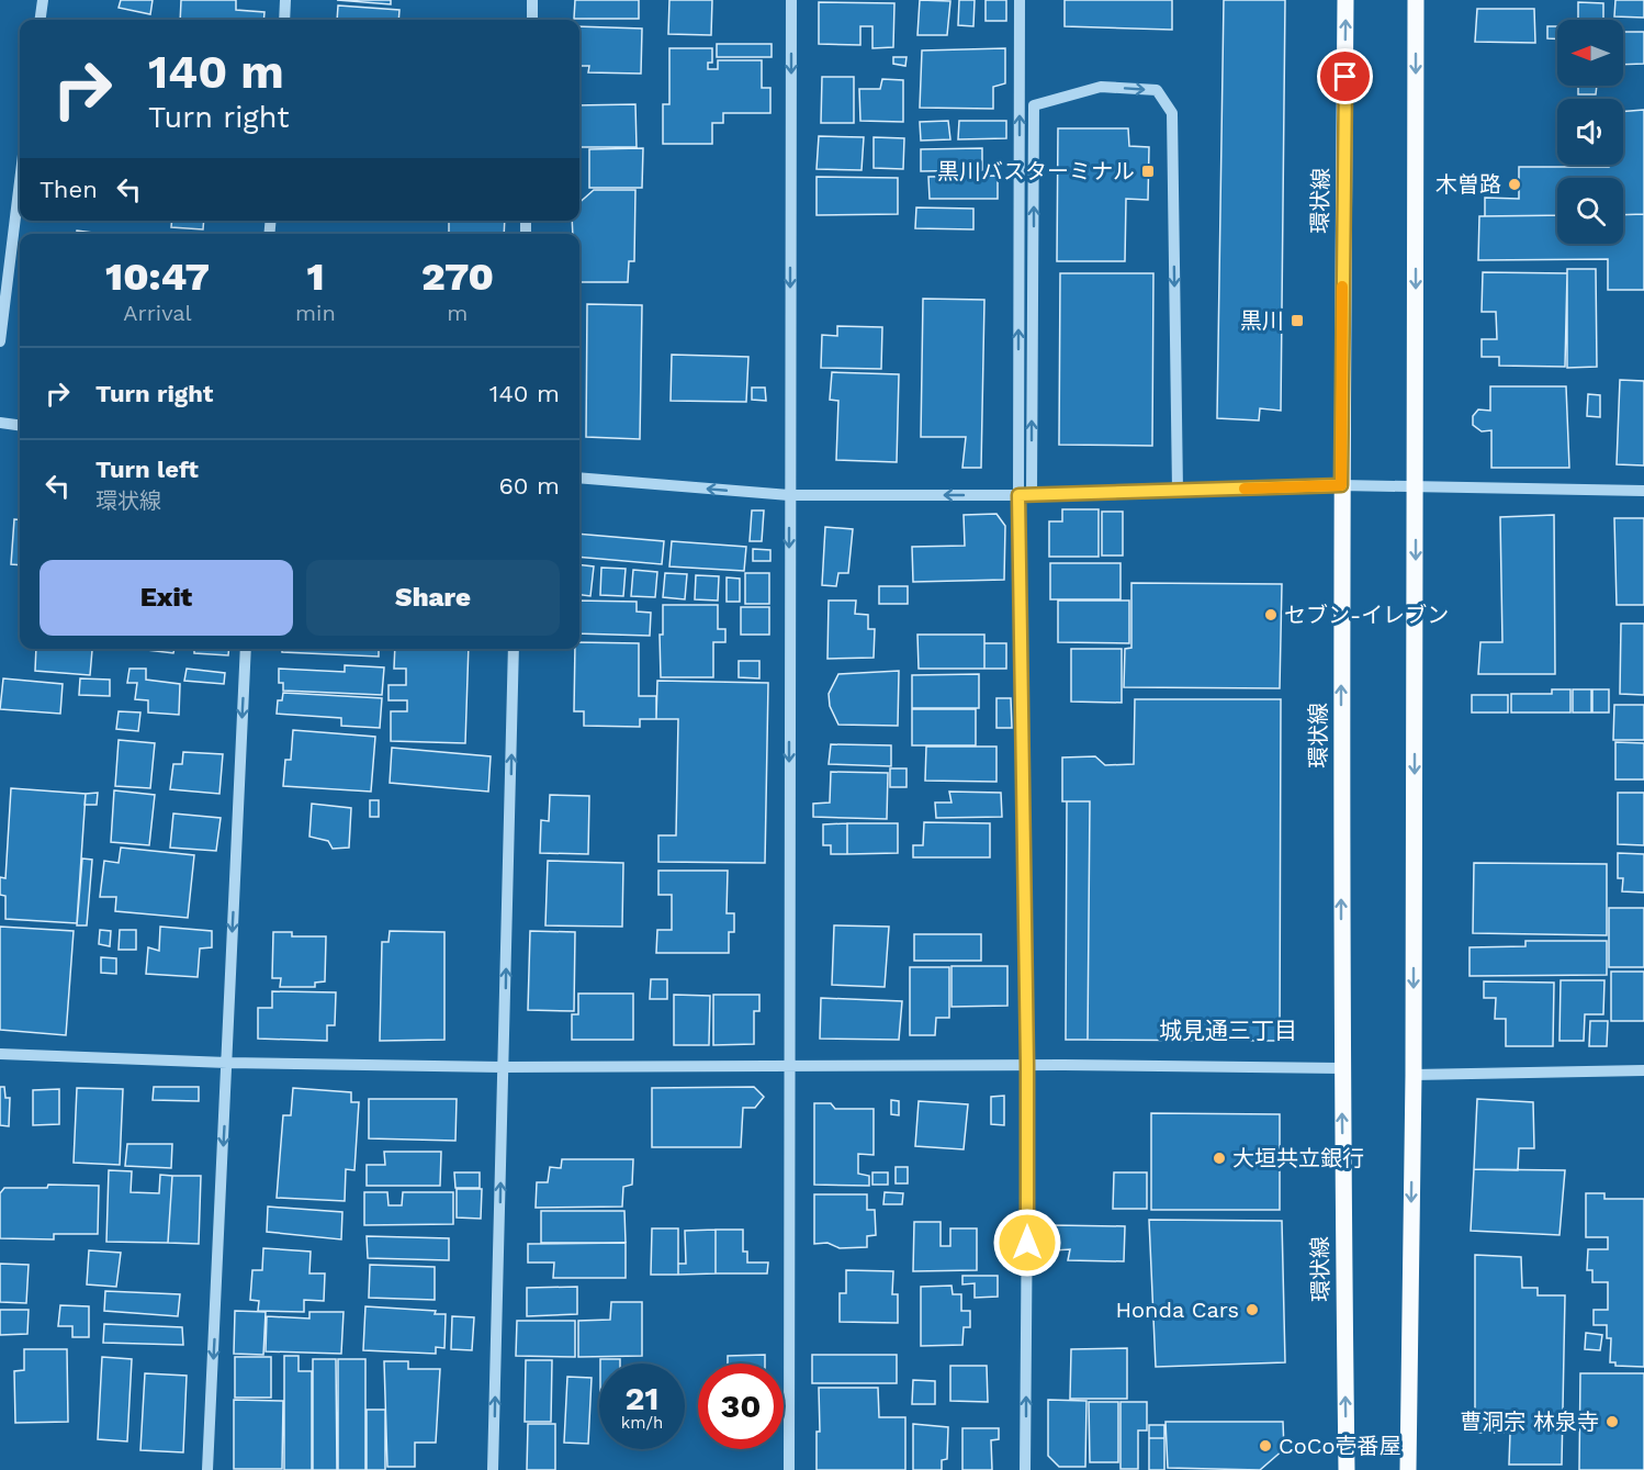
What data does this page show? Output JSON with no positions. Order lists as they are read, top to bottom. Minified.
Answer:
{"streets":{"main road":["環状線"]},"districts":["城見通三丁目"],"places":{"transit":["黒川バスターミナル","黒川"],"other":["木曽路","セブン-イレブン","大垣共立銀行","Honda Cars","曹洞宗 林泉寺","CoCo壱番屋"]},"north":"left","page":{"turn":["140 m","Turn right"],"then":"Then","eta":["10:47","Arrival","1","min","270","m"],"list":[{"name":"Turn right","value":"140 m"},{"name":"Turn left","note":"環状線","value":"60 m"}],"buttons":["Exit","Share"],"speed":"21 km/h","limit":"30"}}
